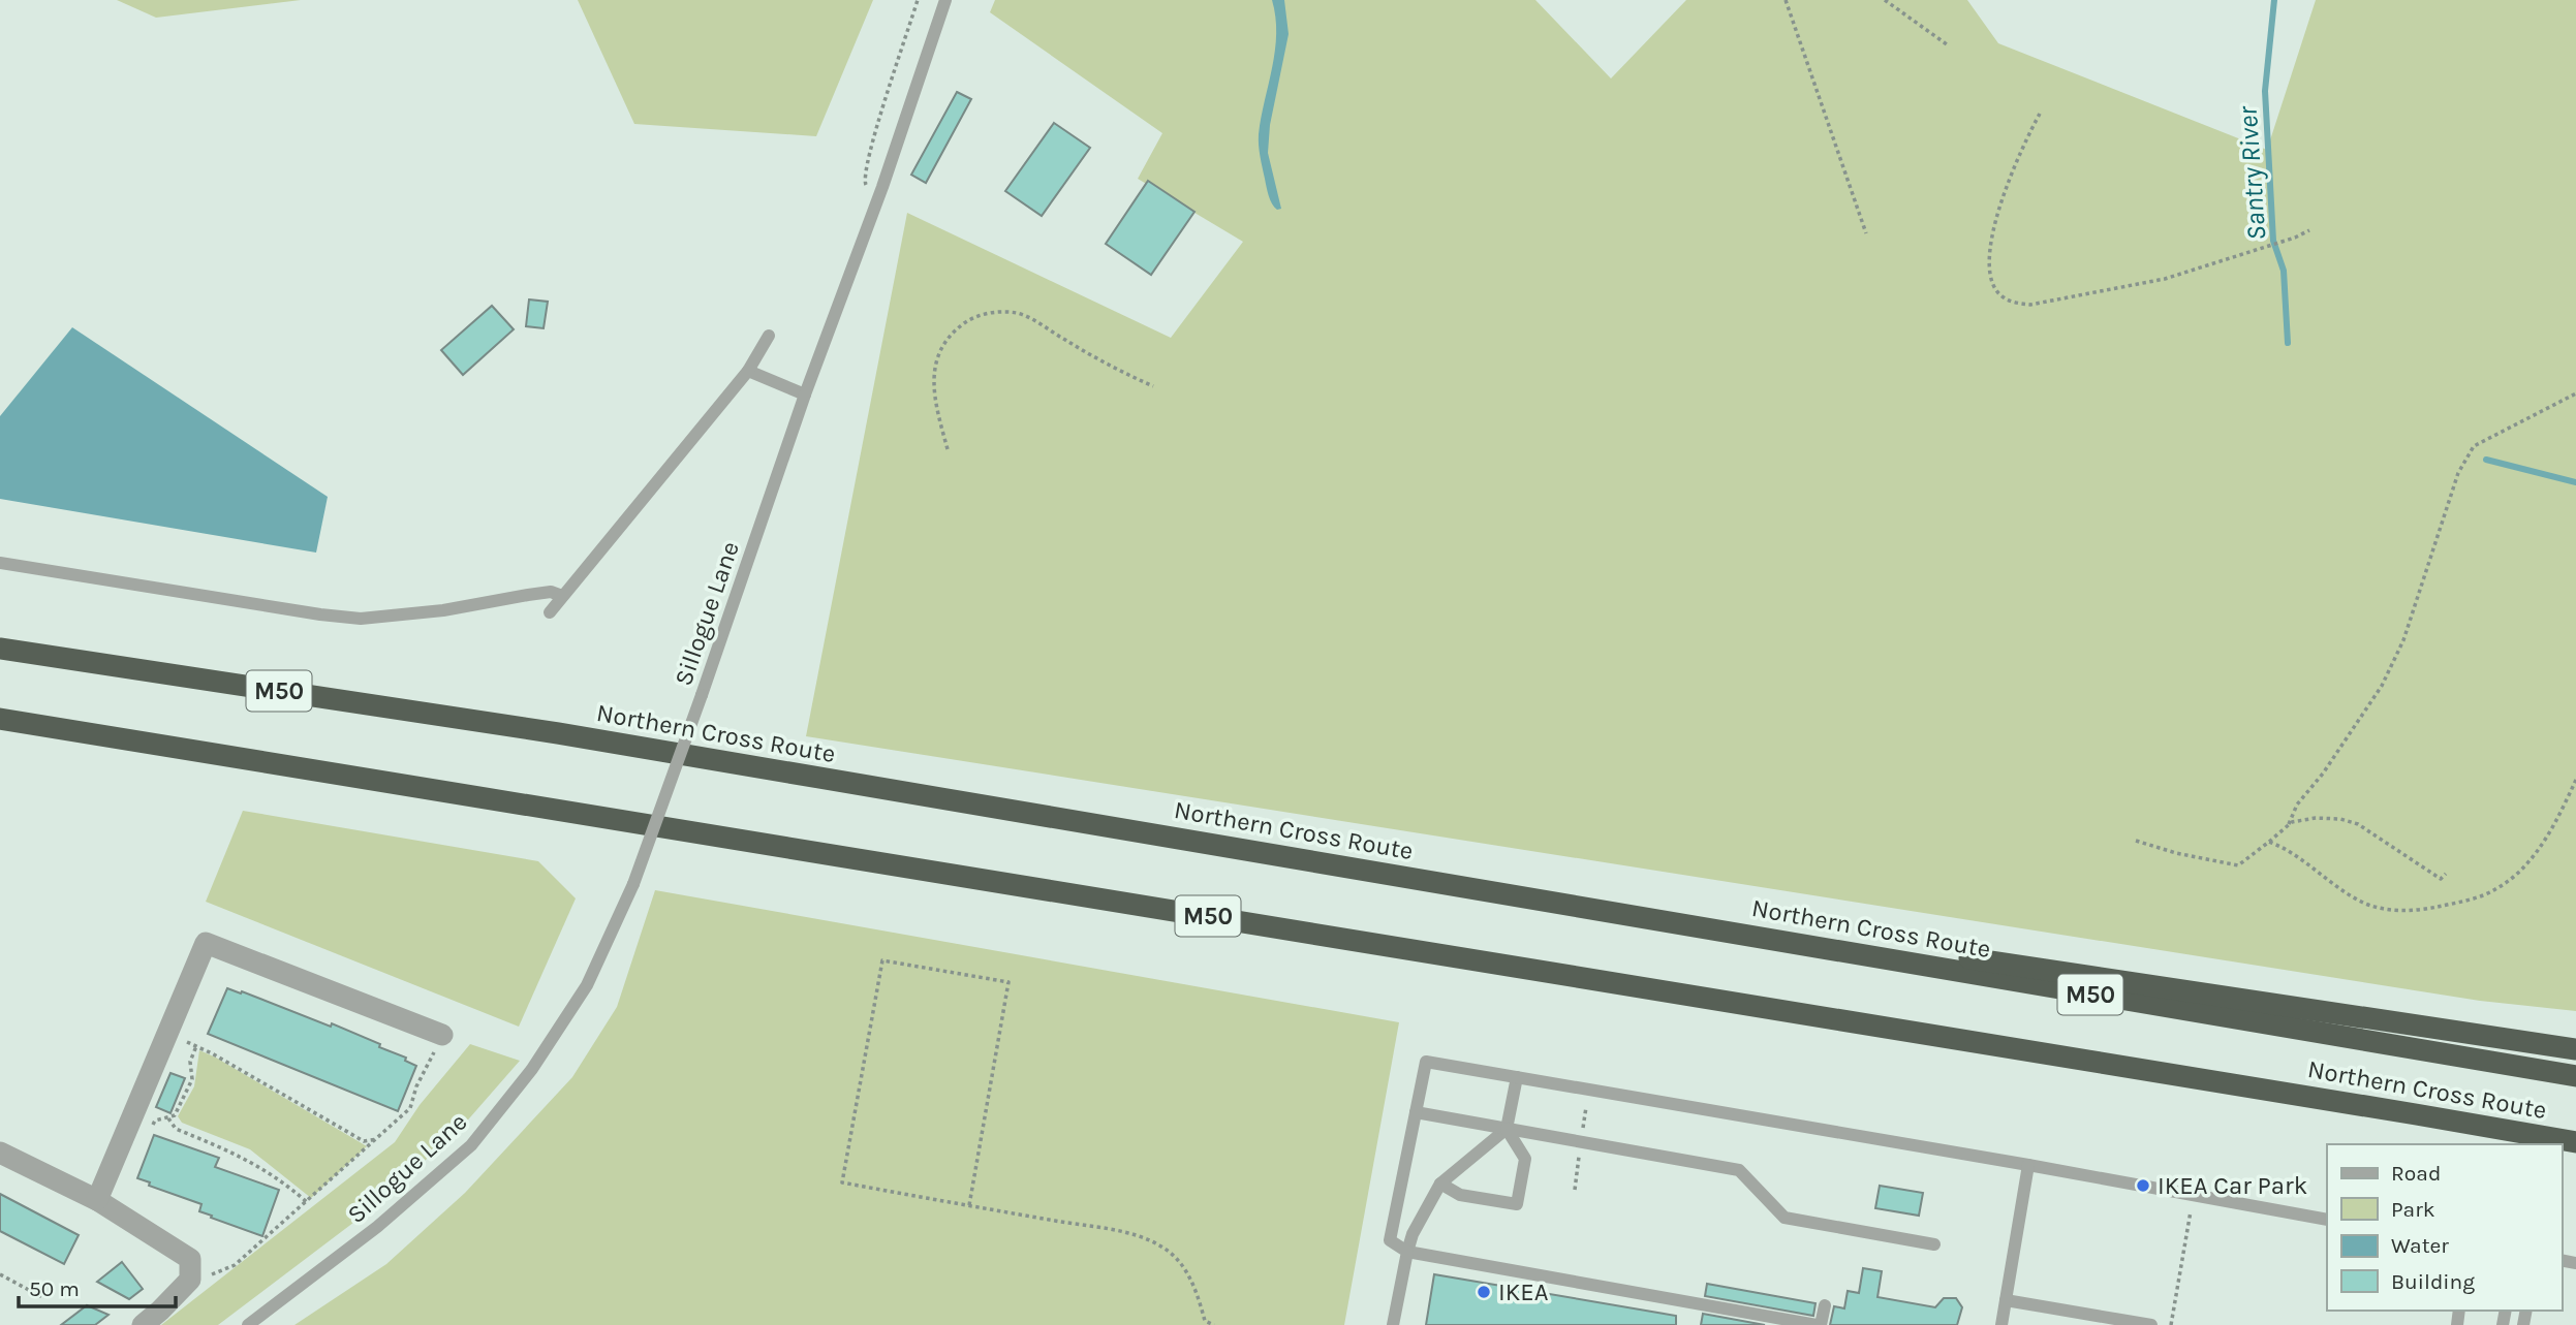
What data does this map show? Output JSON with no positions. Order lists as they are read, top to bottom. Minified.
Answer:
{"streets":{"highway":["M50","Northern Cross Route"],"lane":["Sillogue Lane"]},"water":["Santry River"],"places":["IKEA Car Park","IKEA"],"legend":["Road","Park","Water","Building"],"scale_bar":"50 m"}
